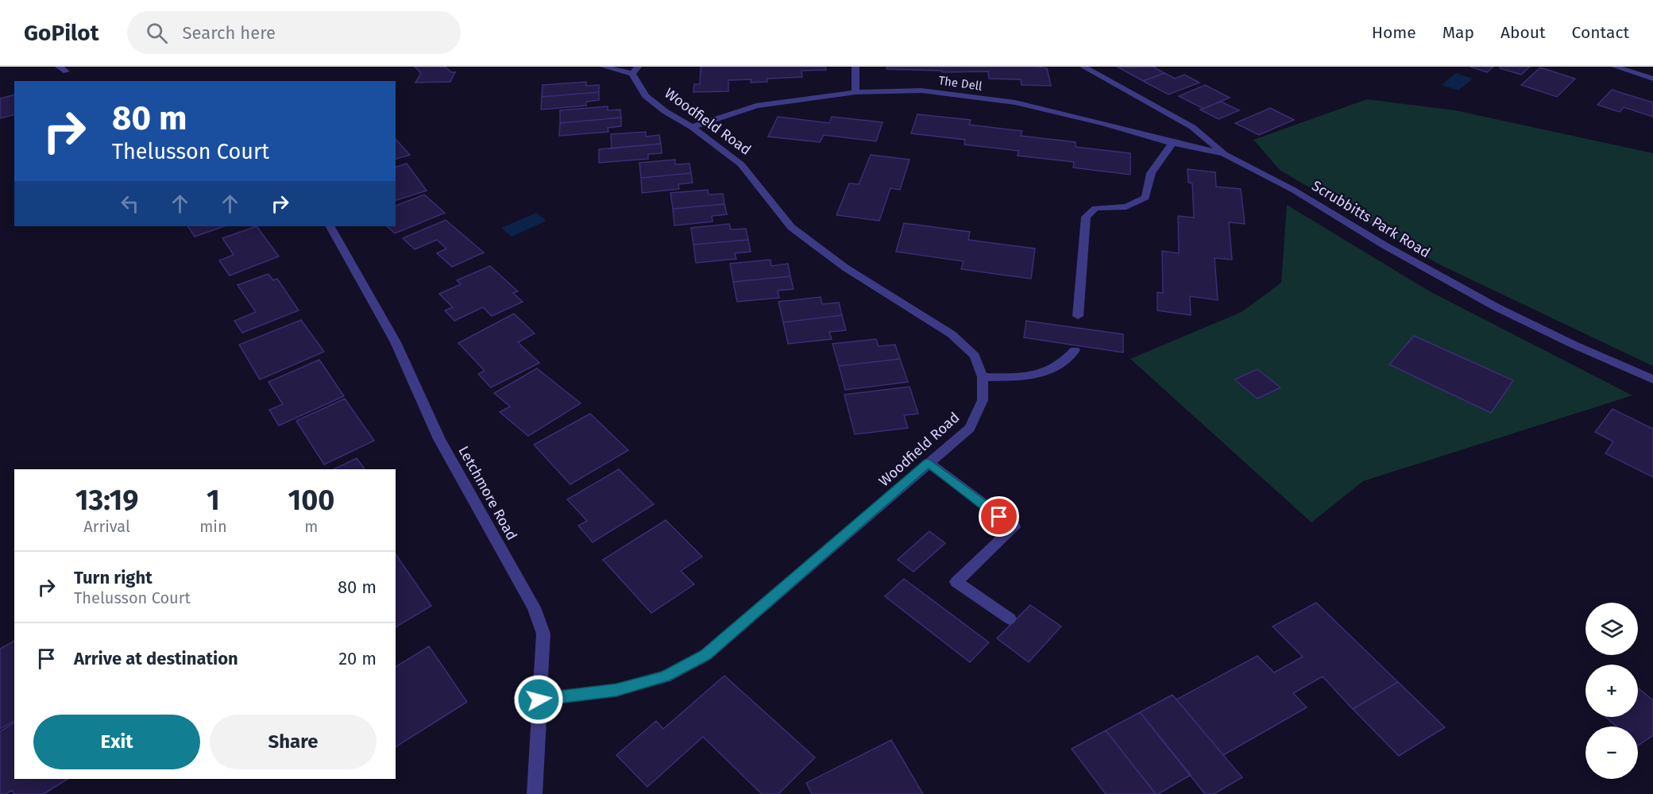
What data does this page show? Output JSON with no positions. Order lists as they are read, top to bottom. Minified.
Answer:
{"streets":{"street":["The Dell","Woodfield Road","Scrubbitts Park Road","Letchmore Road"]},"crossings":[["The Dell","Woodfield Road"],["The Dell","Scrubbitts Park Road"],["Woodfield Road","Letchmore Road"]],"page":{"header":"GoPilot","search":"Search here","nav":["Home","Map","About","Contact"],"turn":["80 m","Thelusson Court"],"eta":["13:19","Arrival","1","min","100","m"],"list":[{"name":"Turn right","note":"Thelusson Court","value":"80 m"},{"name":"Arrive at destination","value":"20 m"}],"map_buttons":["+","−"],"buttons":["Exit","Share"]}}
